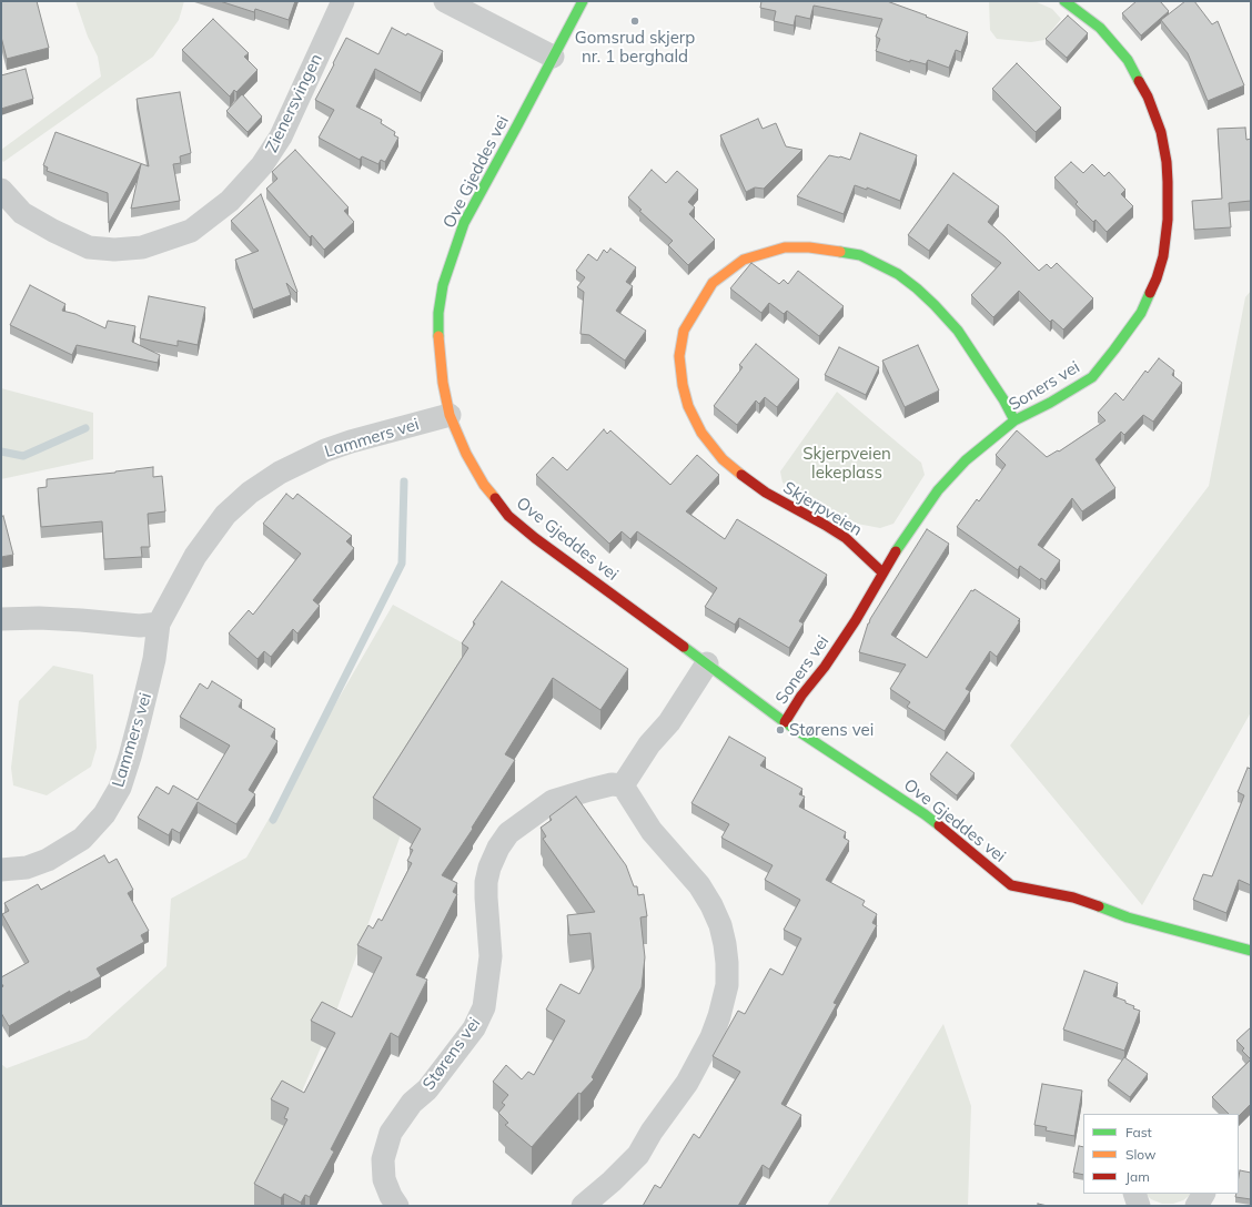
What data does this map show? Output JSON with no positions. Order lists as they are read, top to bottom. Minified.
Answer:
{"streets":{"street":["Zienersvingen","Ove Gjeddes vei","Soners vei","Lammers vei","Skjerpveien","Størens vei"]},"crossings":[["Ove Gjeddes vei","Soners vei"],["Ove Gjeddes vei","Lammers vei"],["Soners vei","Skjerpveien"]],"parks":["Skjerpveien lekeplass"],"places":["Gomsrud skjerp nr. 1 berghald","Størens vei"],"legend":["Fast","Slow","Jam"]}
